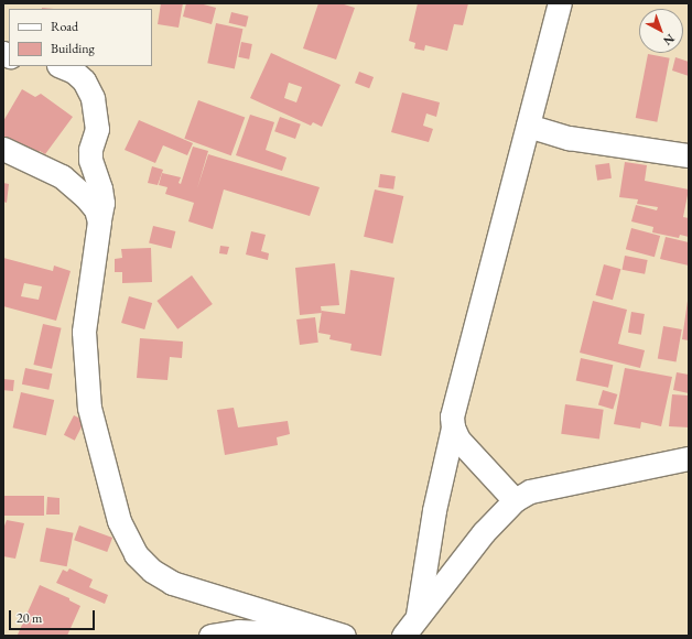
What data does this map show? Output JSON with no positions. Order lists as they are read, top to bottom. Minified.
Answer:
{"legend":["Road","Building"],"scale_bar":"20 m","north":"bottom right"}
